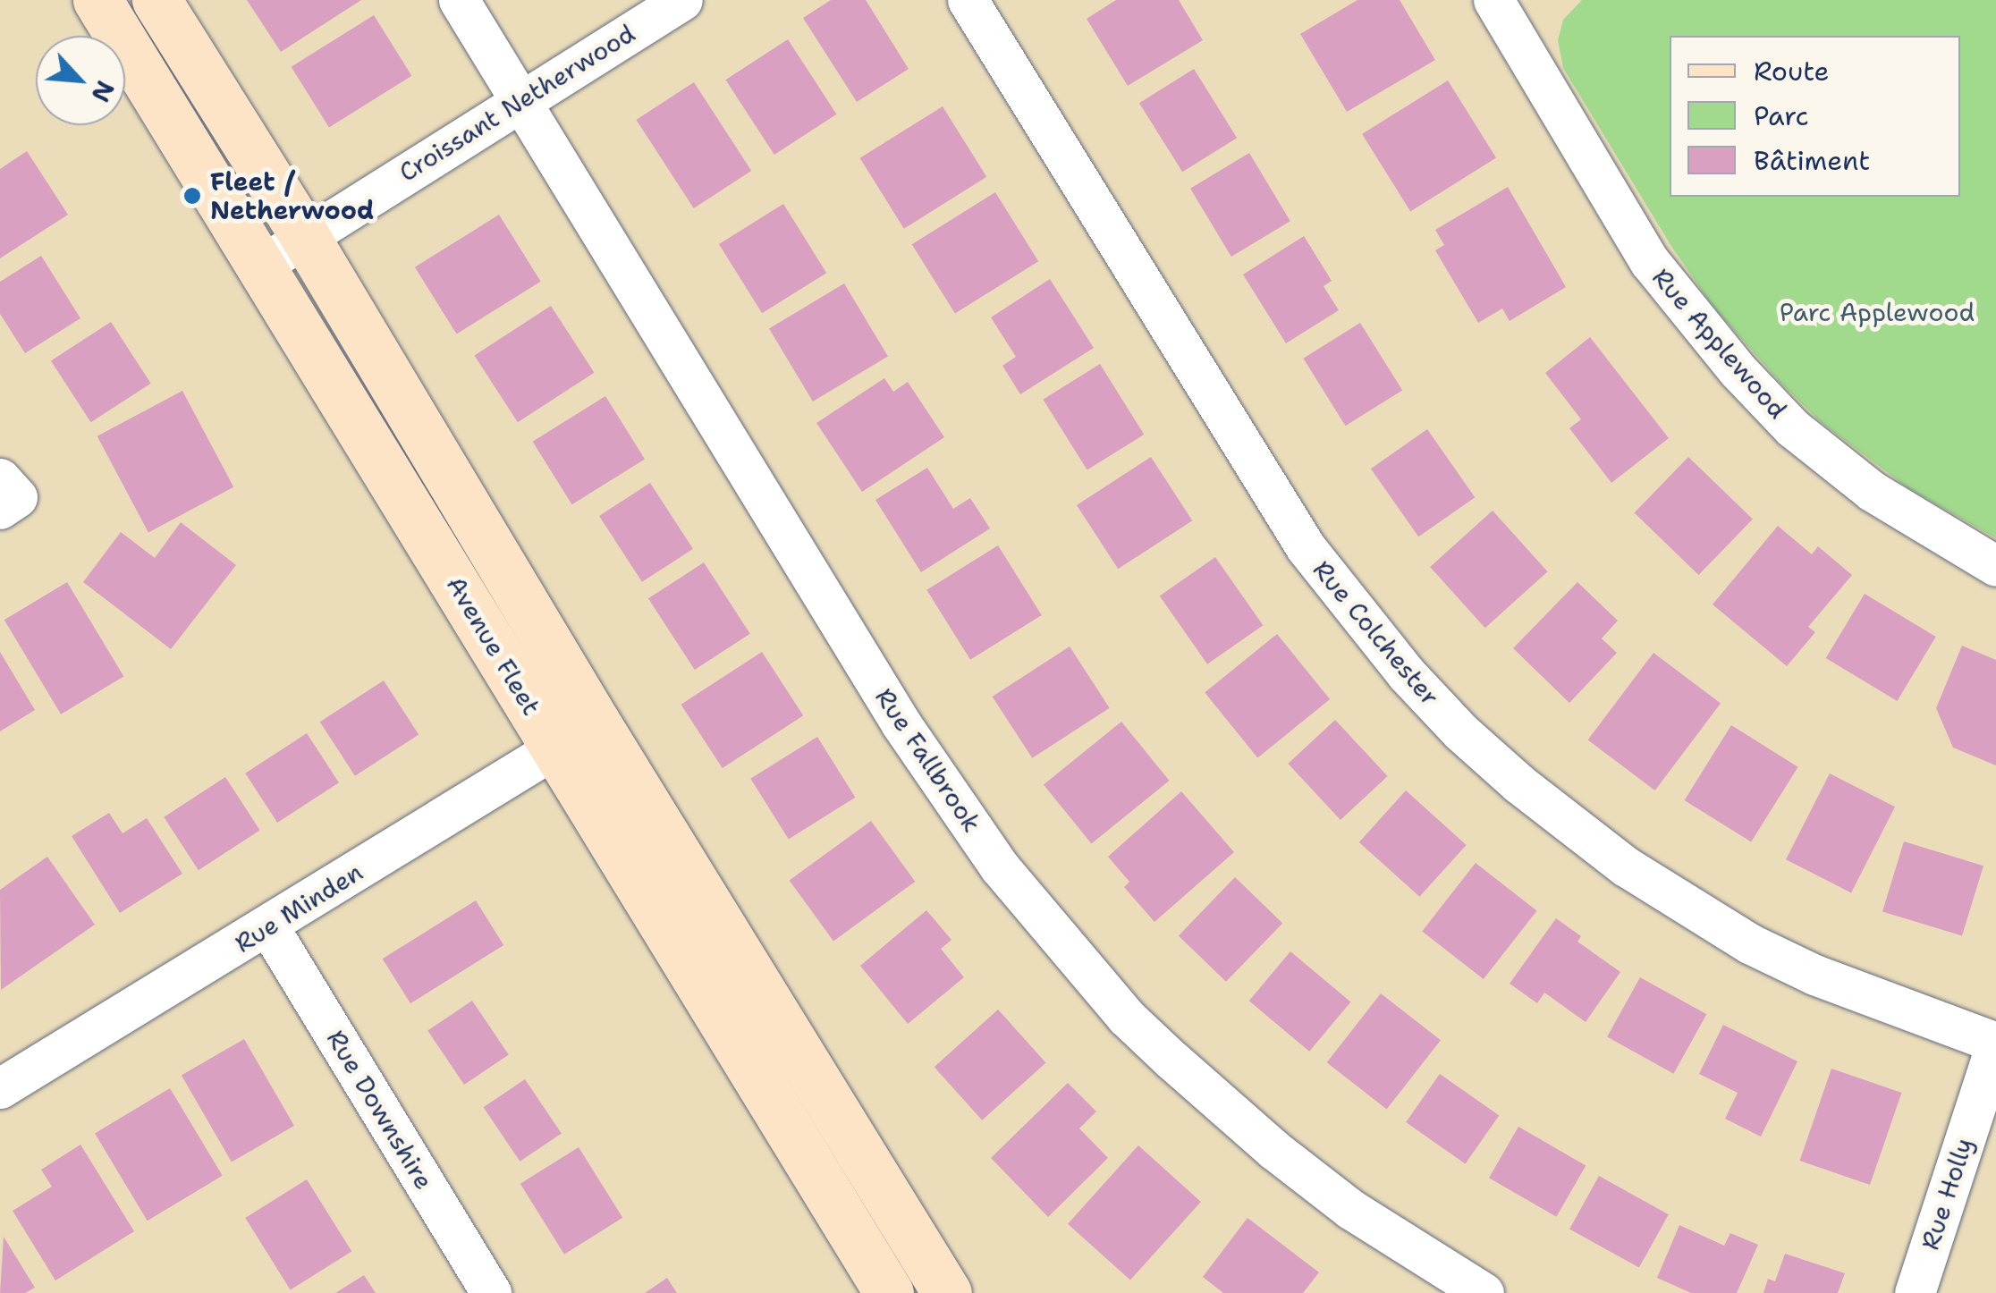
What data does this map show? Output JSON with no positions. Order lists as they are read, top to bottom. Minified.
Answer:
{"streets":{"main road":["Avenue Fleet"],"street":["Croissant Netherwood","Rue Applewood","Rue Colchester","Rue Fallbrook","Rue Minden","Rue Downshire","Rue Holly"]},"crossings":[["Croissant Netherwood","Avenue Fleet"],["Croissant Netherwood","Rue Fallbrook"],["Rue Colchester","Rue Holly"],["Avenue Fleet","Rue Minden"],["Rue Minden","Rue Downshire"]],"parks":["Parc Applewood"],"places":["Fleet / Netherwood"],"legend":["Route","Parc","Bâtiment"],"north":"bottom right"}
